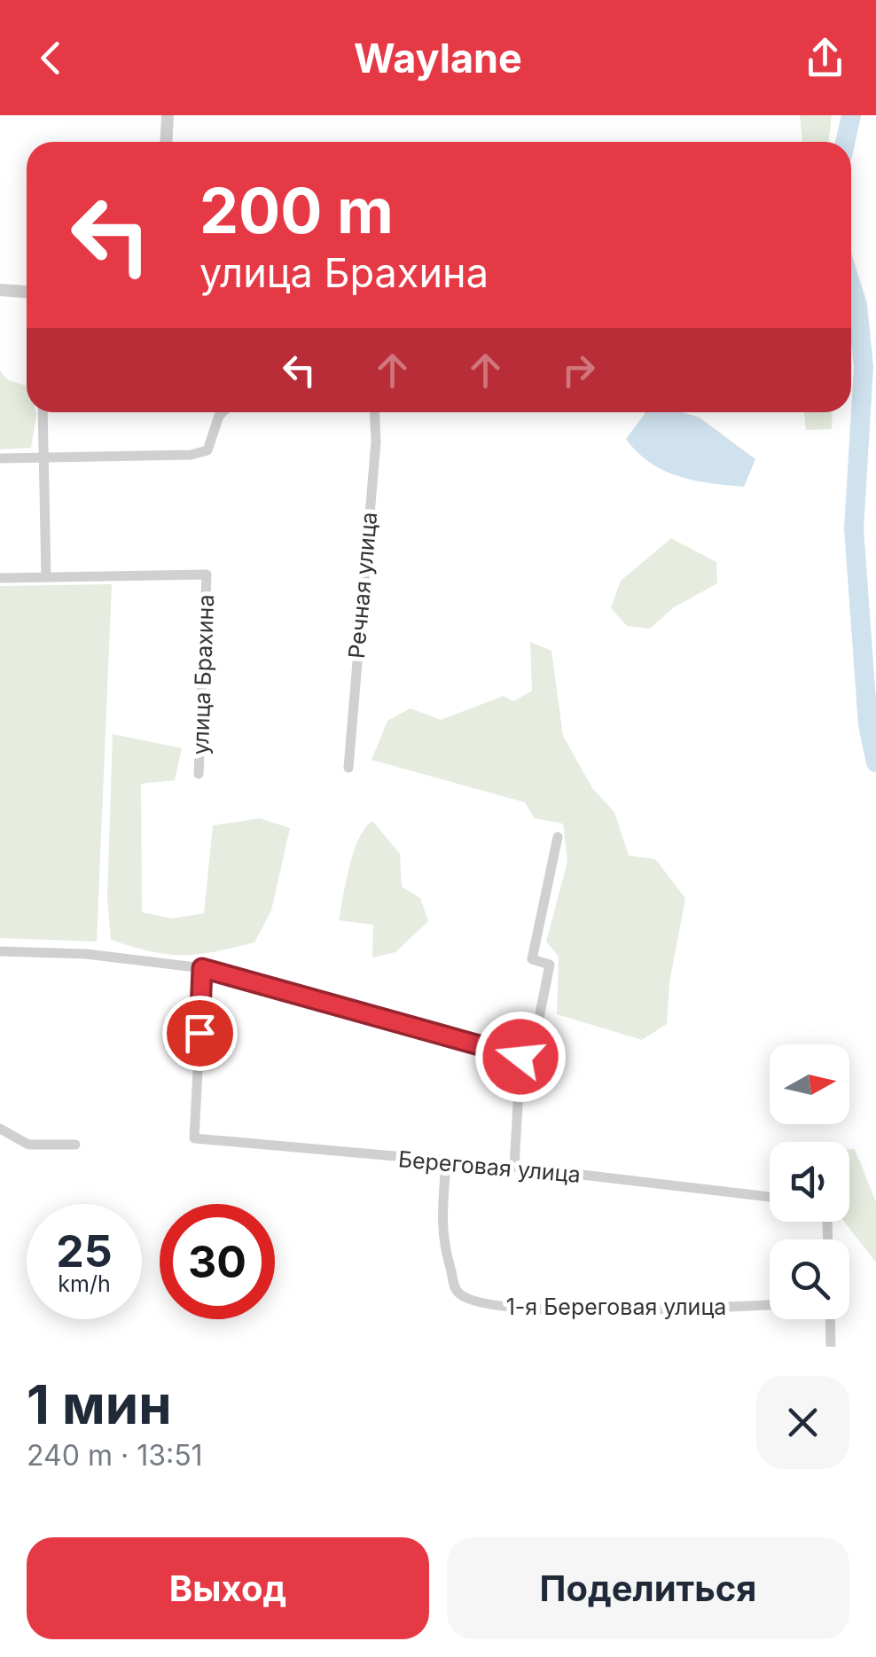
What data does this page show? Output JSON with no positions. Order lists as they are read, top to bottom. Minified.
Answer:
{"streets":{"street":["Речная улица","улица Брахина","Береговая улица","1-я Береговая улица"]},"crossings":[["Береговая улица","1-я Береговая улица"]],"north":"right","page":{"header":"Waylane","turn":["200 m","улица Брахина"],"speed":"25 km/h","limit":"30","heading":["1 мин","240 m · 13:51"],"buttons":["Выход","Поделиться"]}}
